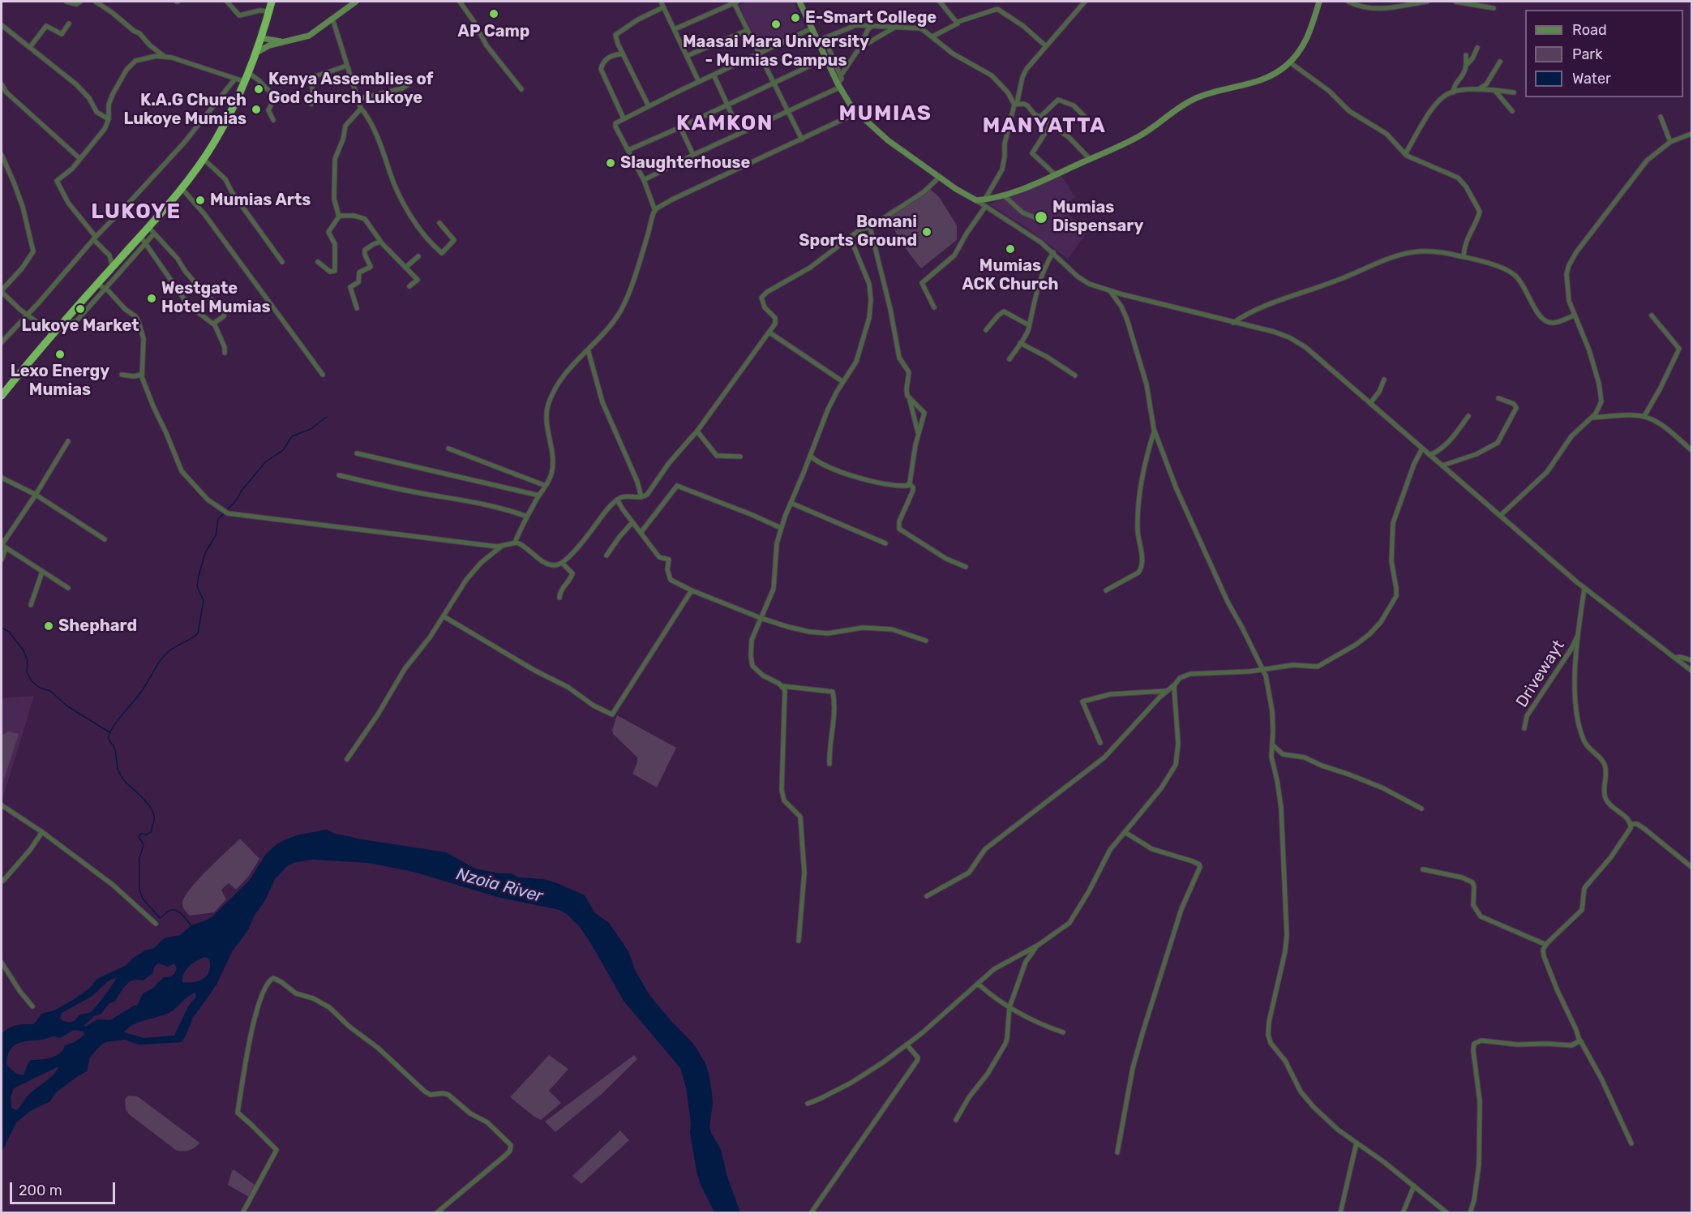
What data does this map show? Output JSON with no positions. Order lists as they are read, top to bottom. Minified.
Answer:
{"streets":{"street":["Drivewayt"]},"districts":["MUMIAS","KAMKON","MANYATTA","LUKOYE"],"water":["Nzoia River"],"places":["AP Camp","E-Smart College","Maasai Mara University - Mumias Campus","Kenya Assemblies of God church Lukoye","K.A.G Church Lukoye Mumias","Slaughterhouse","Mumias Arts","Mumias Dispensary","Bomani Sports Ground","Mumias ACK Church","Westgate Hotel Mumias","Lukoye Market","Lexo Energy Mumias","Shephard"],"legend":["Road","Park","Water"],"scale_bar":"200 m"}
